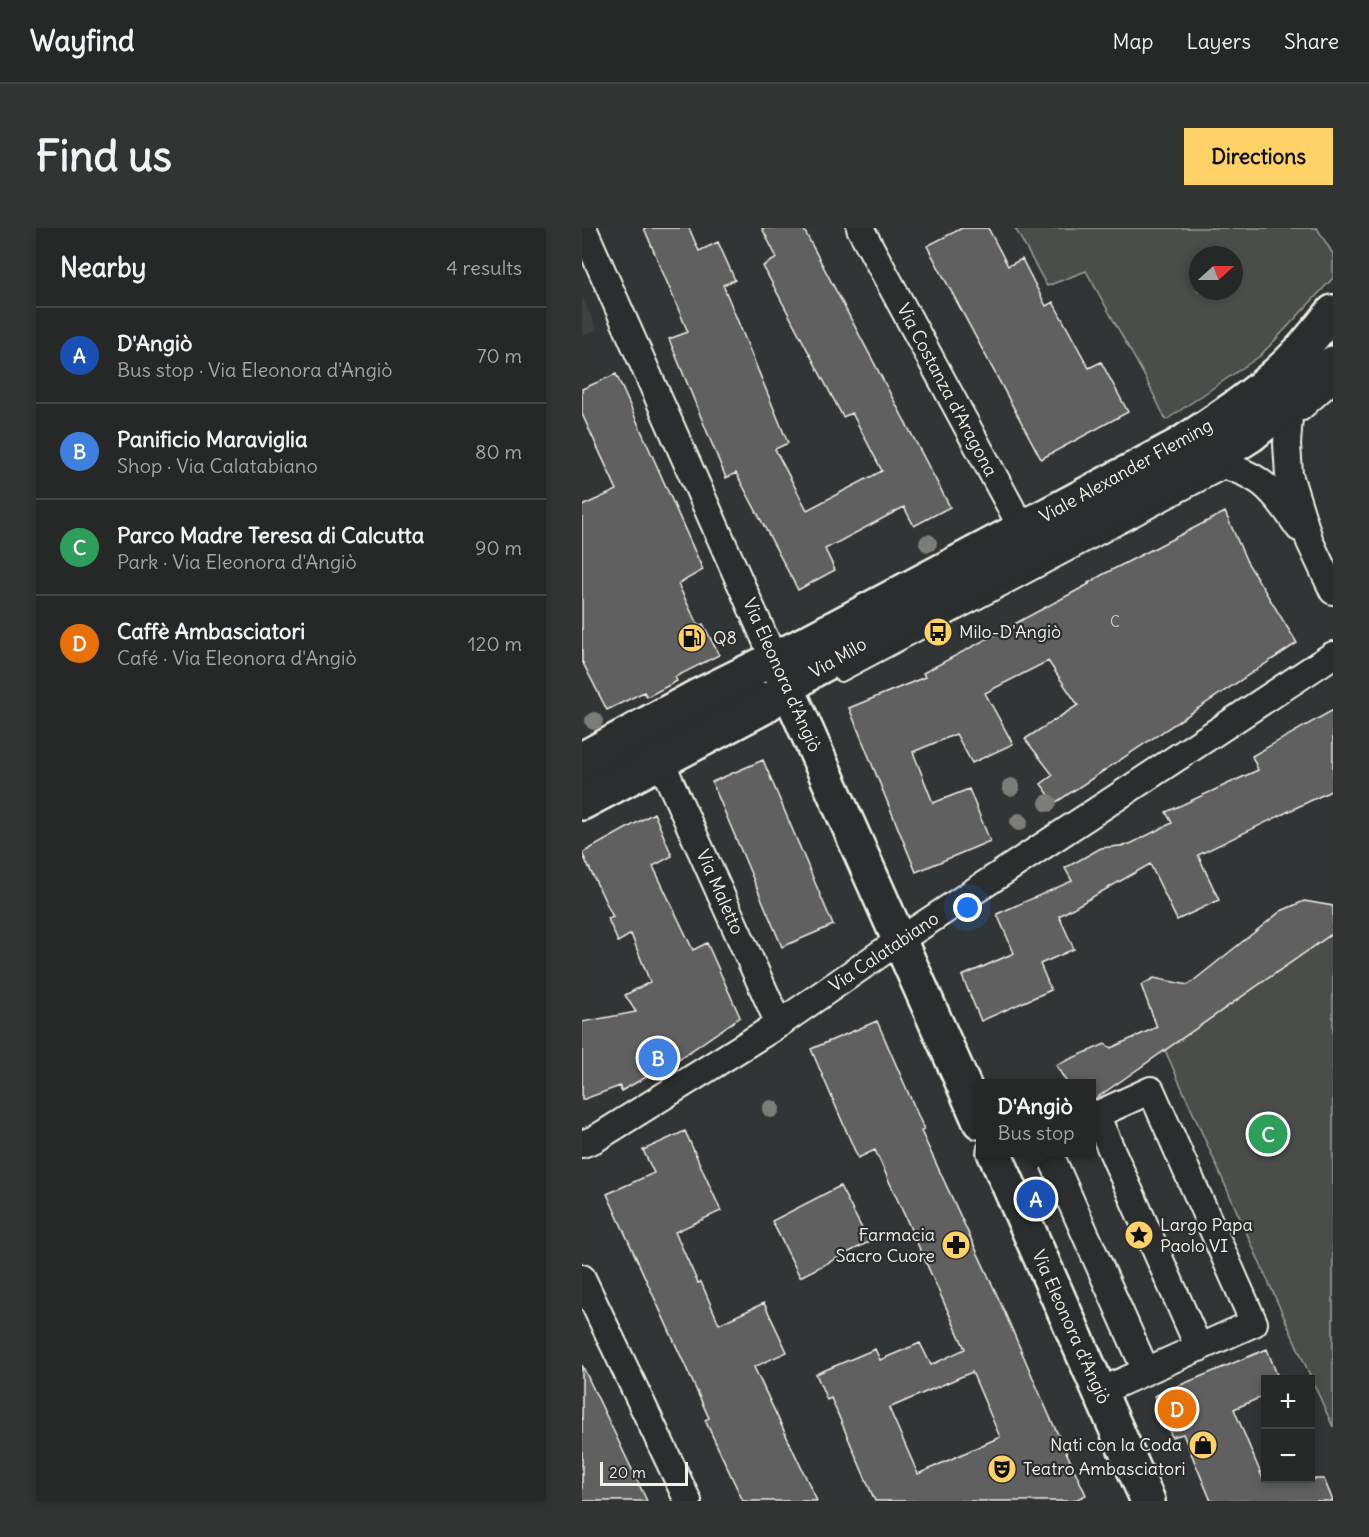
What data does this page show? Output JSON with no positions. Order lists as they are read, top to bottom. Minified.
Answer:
{"streets":{"main road":["Viale Alexander Fleming","Via Milo","Via Eleonora d'Angiò"],"street":["Via Costanza d'Aragona","Via Maletto","Via Calatabiano"]},"crossings":[["Via Costanza d'Aragona","Viale Alexander Fleming"],["Via Costanza d'Aragona","Via Milo"],["Viale Alexander Fleming","Via Milo"],["Via Milo","Via Eleonora d'Angiò"],["Via Milo","Via Maletto"],["Via Eleonora d'Angiò","Via Calatabiano"],["Via Maletto","Via Calatabiano"]],"places":{"bus stop":["Milo-D'Angiò"],"fuel station":["Q8"],"place":["Largo Papa Paolo VI"],"pharmacy":["Farmacia Sacro Cuore"],"shop":["Nati con la Coda"],"theatre":["Teatro Ambasciatori"]},"house_numbers":["C"],"scale_bar":"20 m","north":"right","page":{"header":"Wayfind","nav":["Map","Layers","Share"],"buttons":"Directions","title":"Find us","heading":["Nearby","4 results"],"list":[{"mark":"A","name":"D'Angiò","note":"Bus stop · Via Eleonora d'Angiò","value":"70 m"},{"mark":"B","name":"Panificio Maraviglia","note":"Shop · Via Calatabiano","value":"80 m"},{"mark":"C","name":"Parco Madre Teresa di Calcutta","note":"Park · Via Eleonora d'Angiò","value":"90 m"},{"mark":"D","name":"Caffè Ambasciatori","note":"Café · Via Eleonora d'Angiò","value":"120 m"}],"pins":["B","C","A","D"],"popup":["D'Angiò","Bus stop"],"map_buttons":["+","−"],"scale":"20 m"}}
